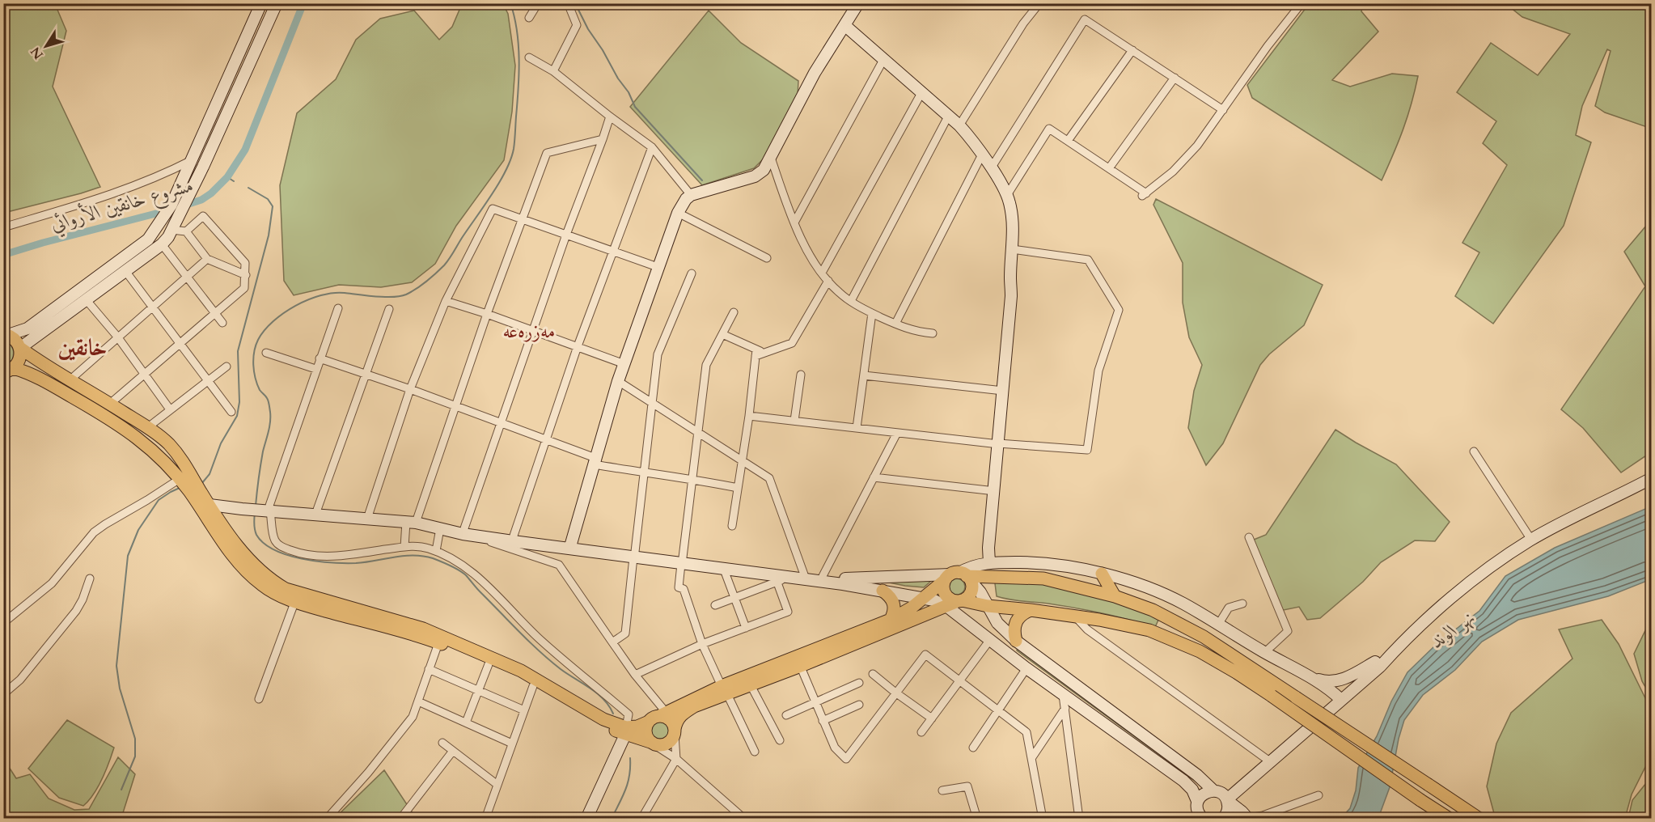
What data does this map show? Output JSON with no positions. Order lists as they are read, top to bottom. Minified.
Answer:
{"districts":["مەزرەعە","خانقين"],"water":["مشروع خانقين الأروائي","نهر الوند"],"north":"bottom left"}
